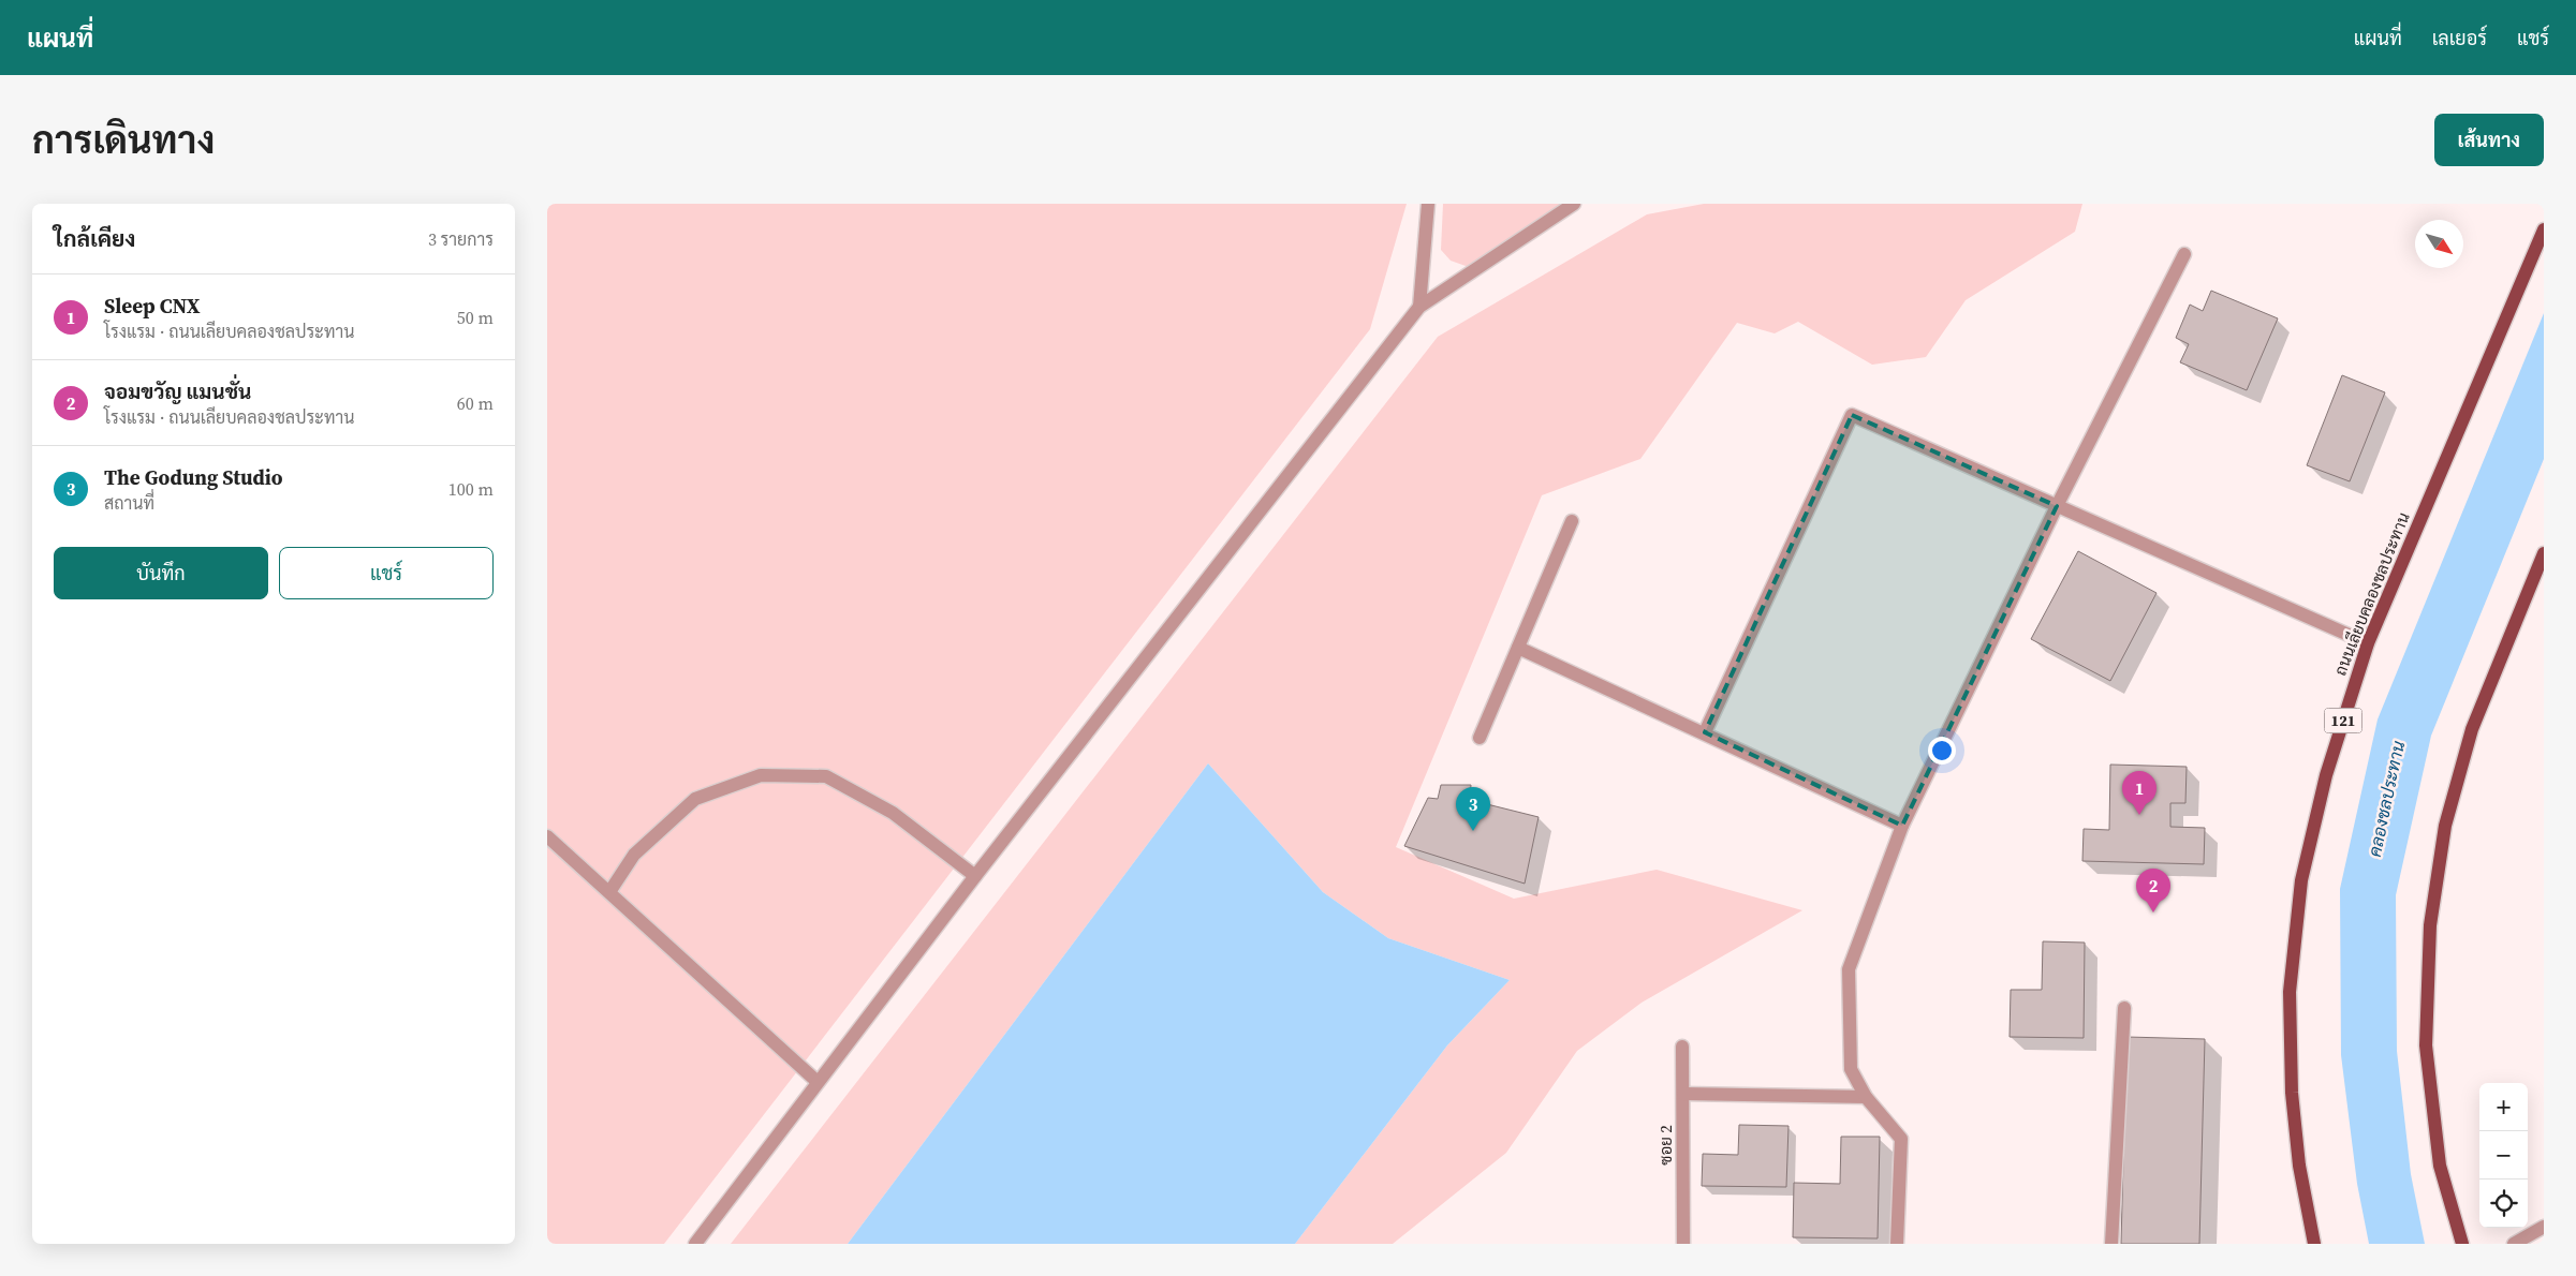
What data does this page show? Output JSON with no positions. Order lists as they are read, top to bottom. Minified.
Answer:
{"streets":{"main road":["ถนนเลียบคลองชลประทาน","121"],"street":["ซอย 2"]},"water":["คลองชลประทาน"],"north":"bottom right","page":{"header":"แผนที่","nav":["แผนที่","เลเยอร์","แชร์"],"title":"การเดินทาง","buttons":["เส้นทาง",["บันทึก","แชร์"]],"heading":["ใกล้เคียง","3 รายการ"],"list":[{"mark":"1","name":"Sleep CNX","note":"โรงแรม · ถนนเลียบคลองชลประทาน","value":"50 m"},{"mark":"2","name":"จอมขวัญ แมนชั่น","note":"โรงแรม · ถนนเลียบคลองชลประทาน","value":"60 m"},{"mark":"3","name":"The Godung Studio","note":"สถานที่","value":"100 m"}],"pins":["1","3","2"],"map_buttons":["+","−"]}}
